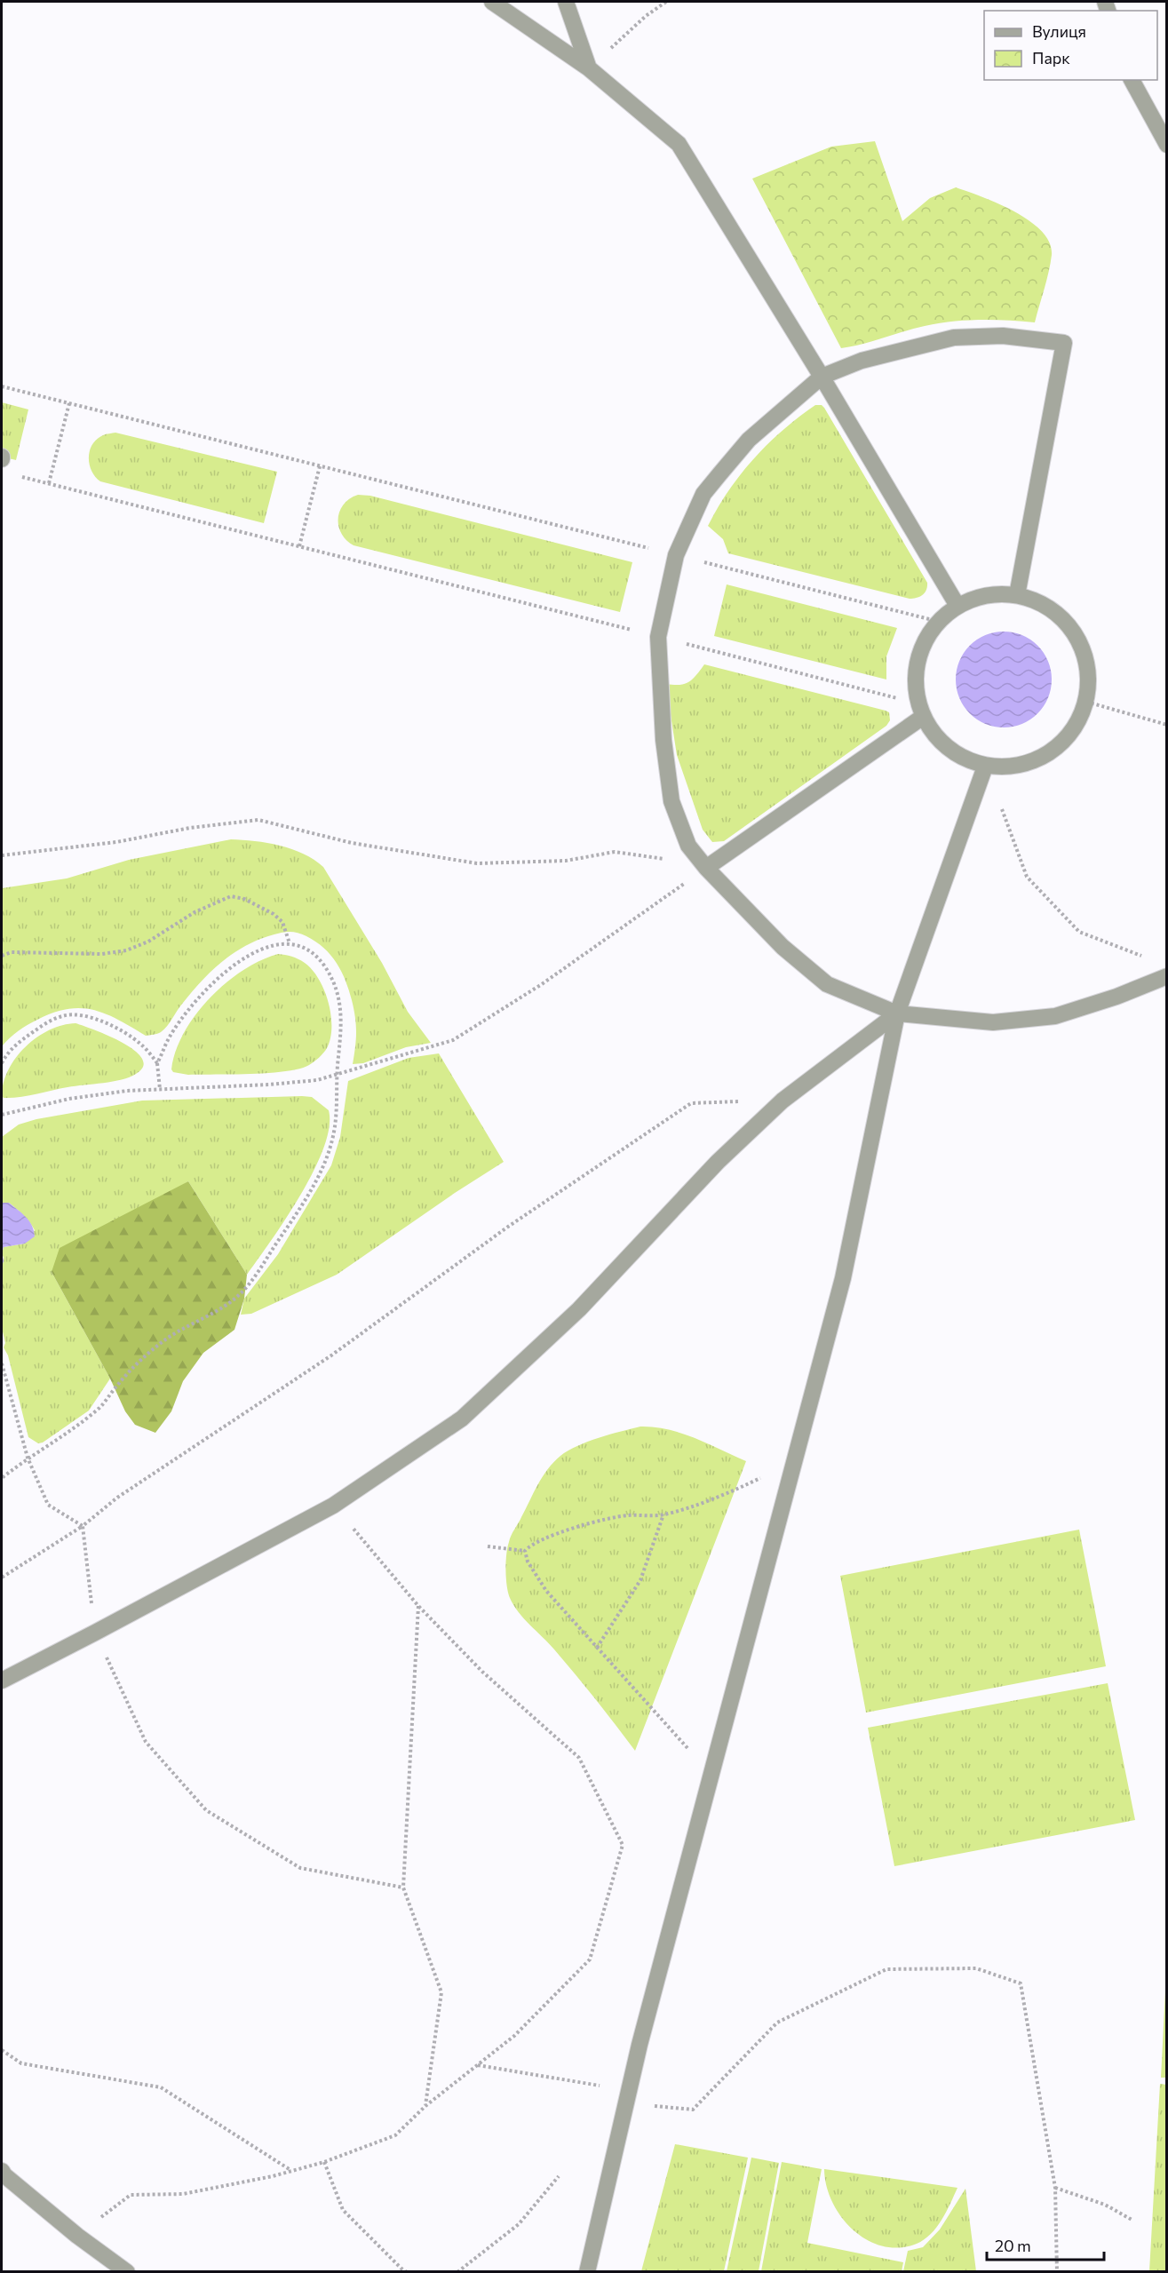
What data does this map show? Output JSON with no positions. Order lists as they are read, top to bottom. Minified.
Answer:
{"legend":["Вулиця","Парк"],"scale_bar":"20 m"}
